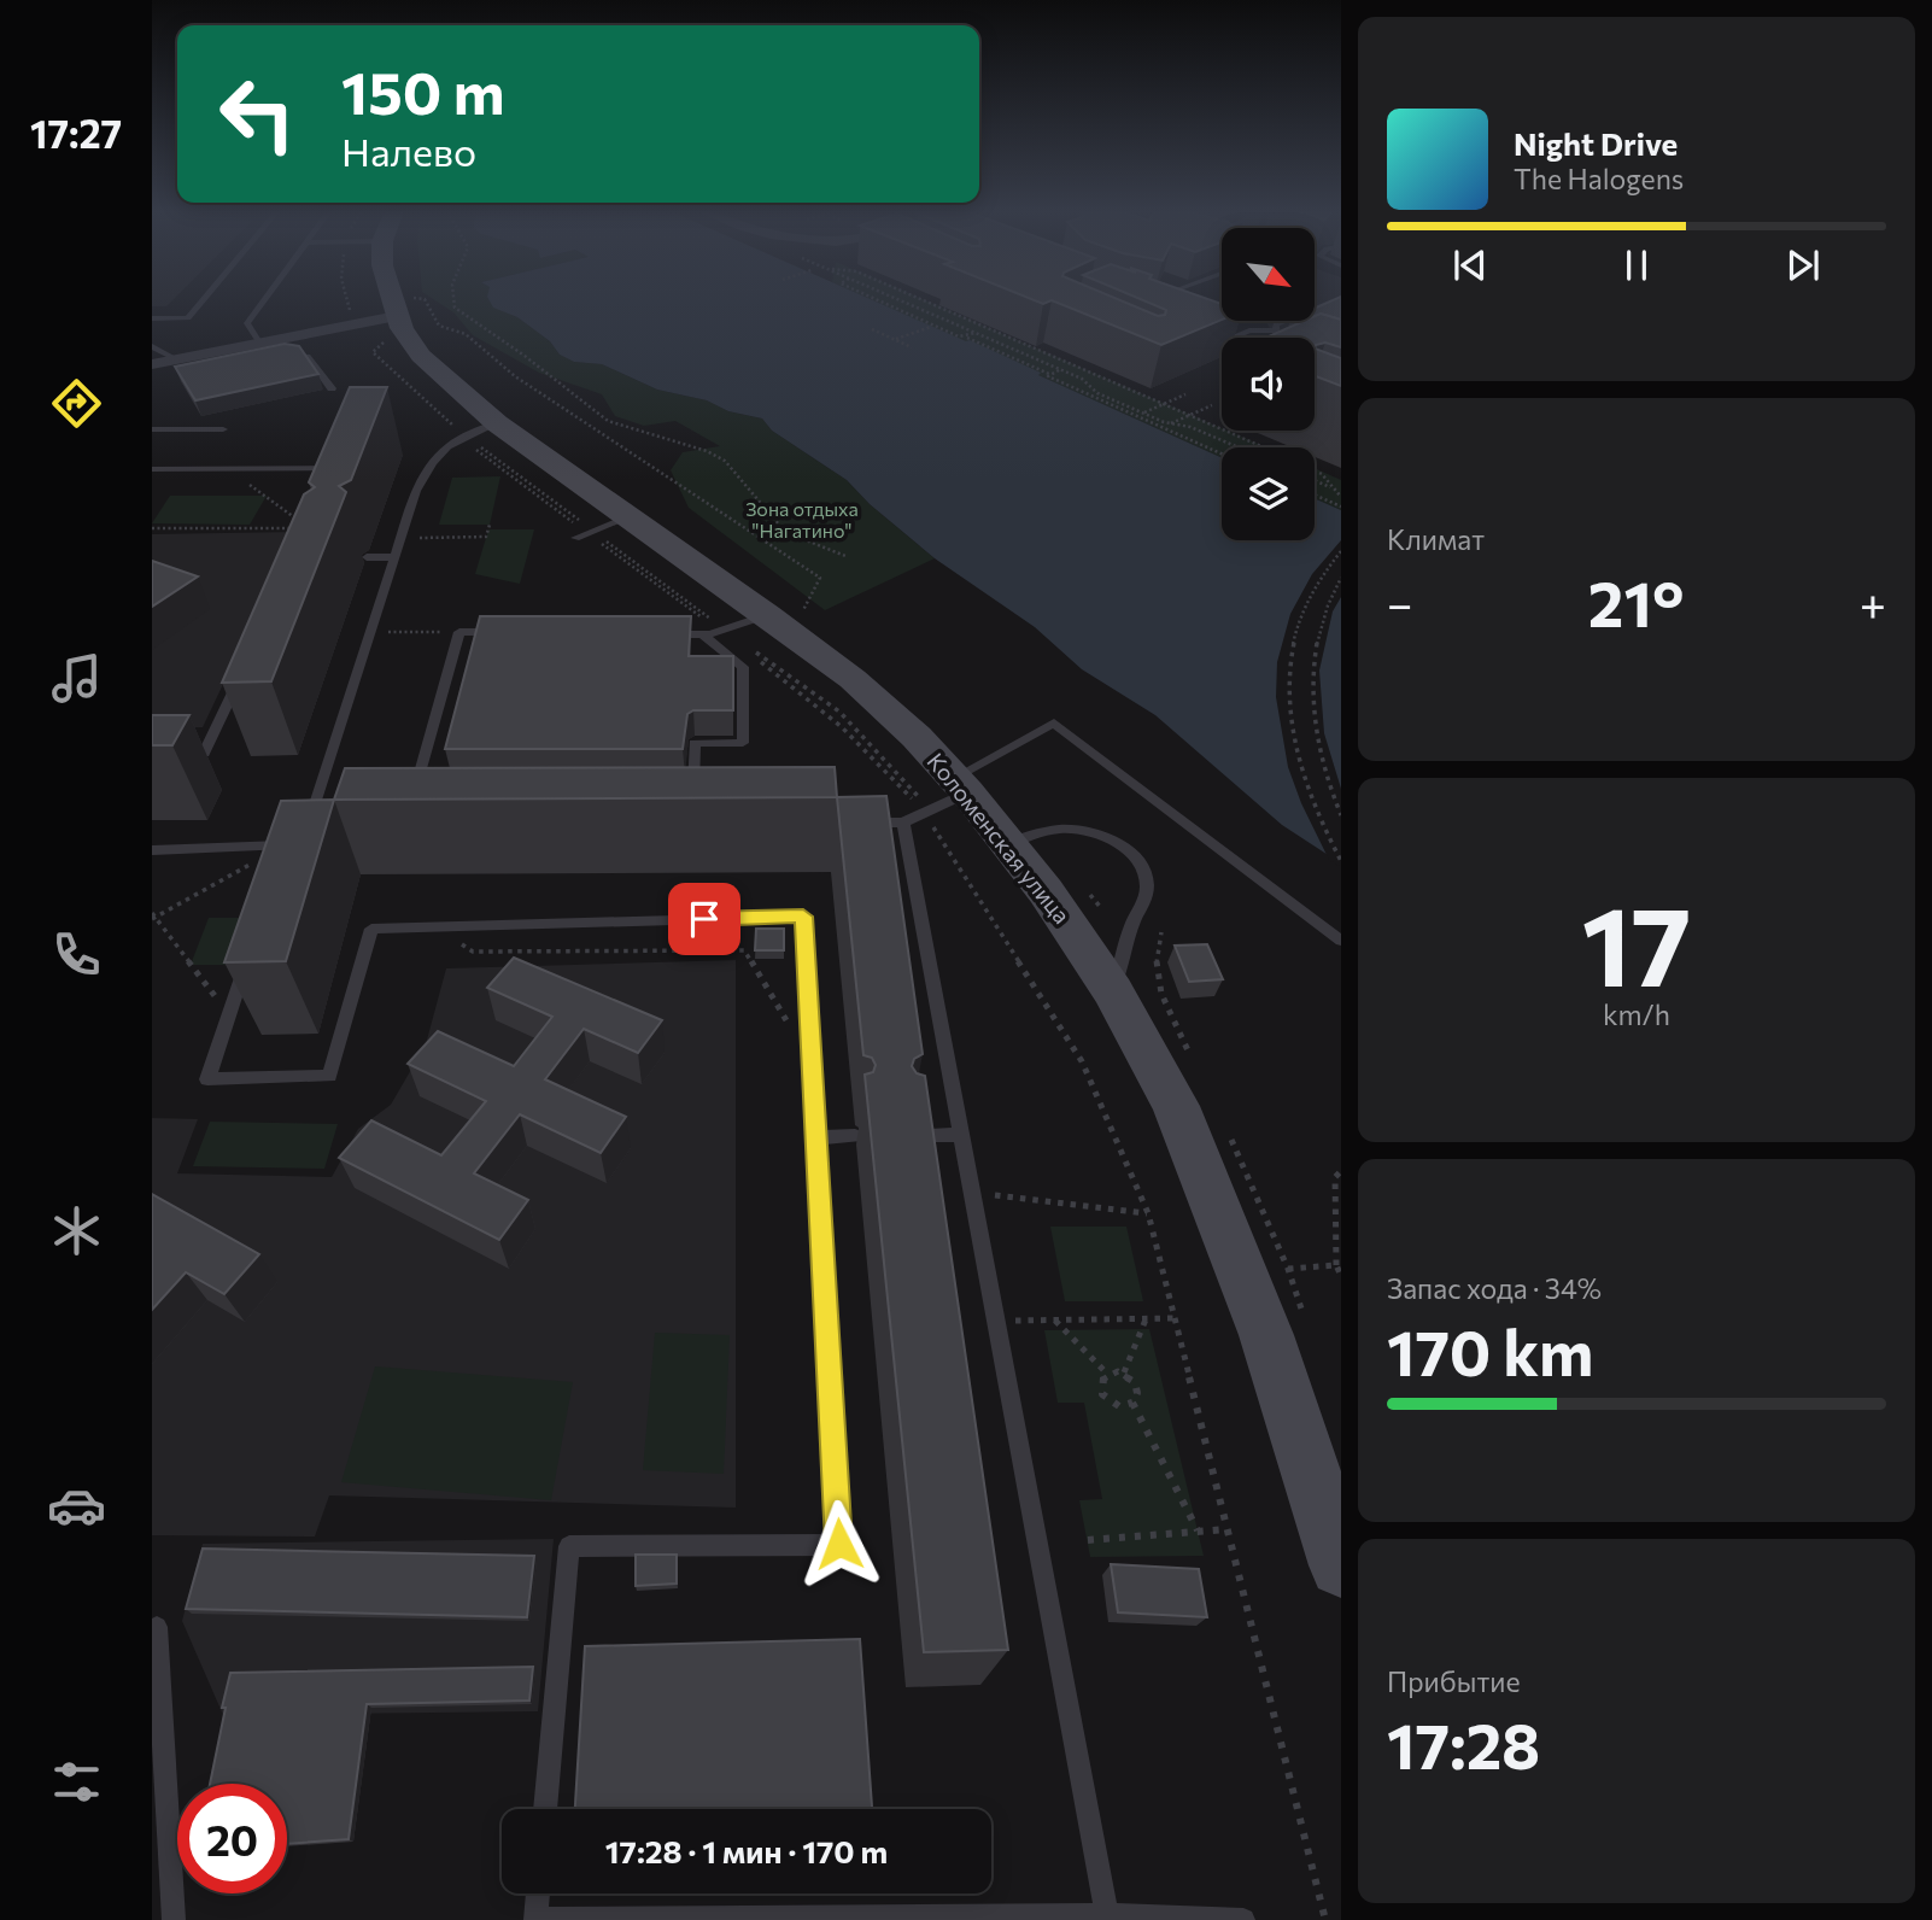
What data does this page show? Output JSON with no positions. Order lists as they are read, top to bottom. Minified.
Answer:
{"streets":{"street":["Коломенская улица"]},"parks":["Зона отдыха \"Нагатино\""],"north":"bottom right","page":{"tabs":"17:27","turn":["150 m","Налево"],"song":["Night Drive","The Halogens"],"tile":["Климат",["17","km/h"],["Запас хода · 34%","170 km"],["Прибытие","17:28"]],"heat":["−","21°","+"],"limit":"20","trip":"17:28 · 1 мин · 170 m"}}
